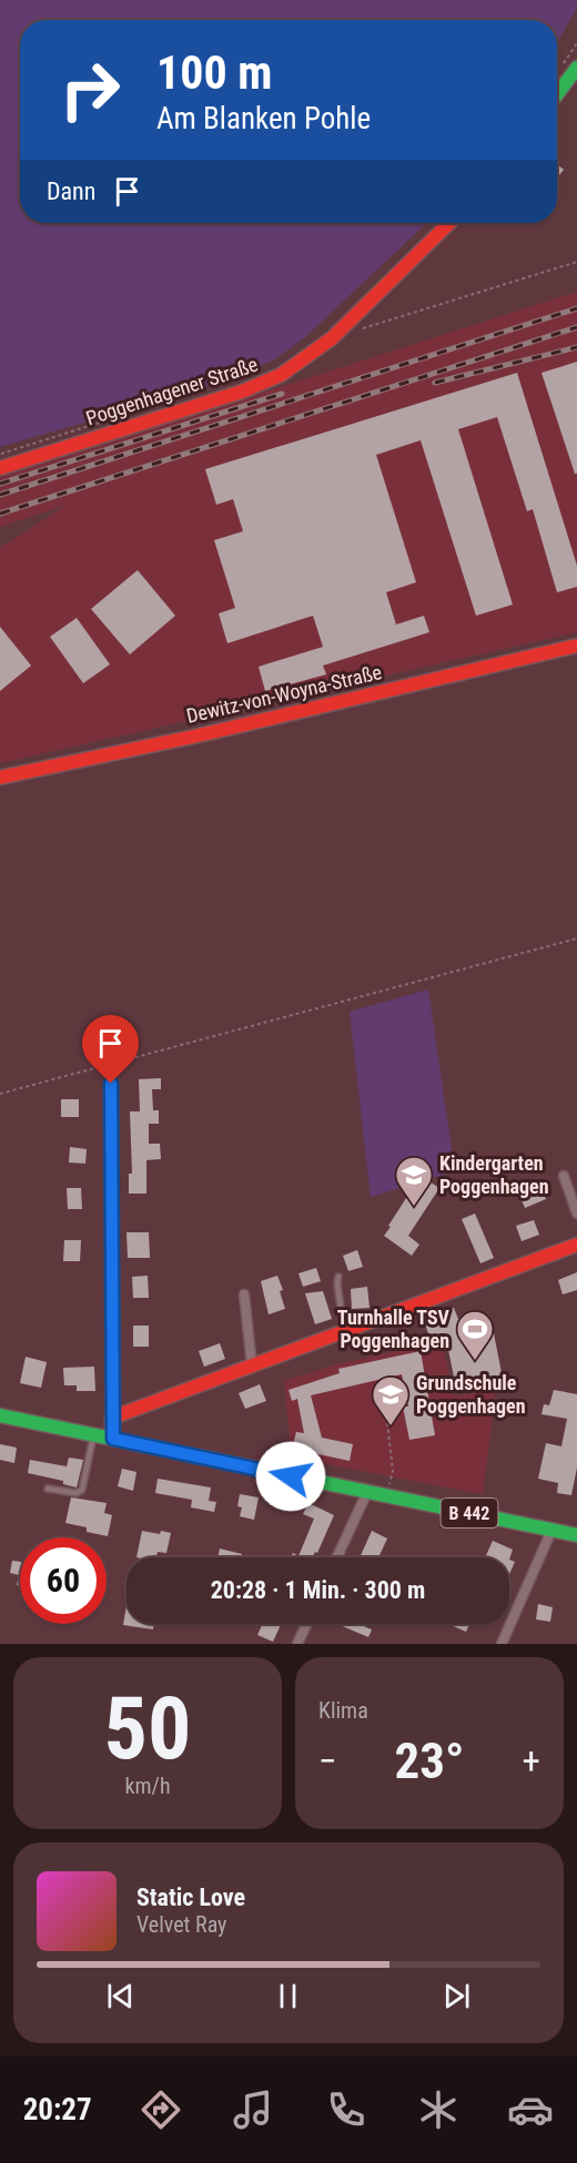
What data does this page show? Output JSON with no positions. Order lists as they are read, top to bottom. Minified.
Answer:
{"streets":{"street":["Poggenhagener Straße","Dewitz-von-Woyna-Straße","B 442"]},"places":{"school or university":["Kindergarten Poggenhagen","Grundschule Poggenhagen"],"sports":["Turnhalle TSV Poggenhagen"]},"page":{"turn":["100 m","Am Blanken Pohle"],"then":"Dann","limit":"60","trip":"20:28 · 1 Min. · 300 m","tile":[["50","km/h"],"Klima"],"heat":["−","23°","+"],"song":["Static Love","Velvet Ray"],"tabs":"20:27"}}
